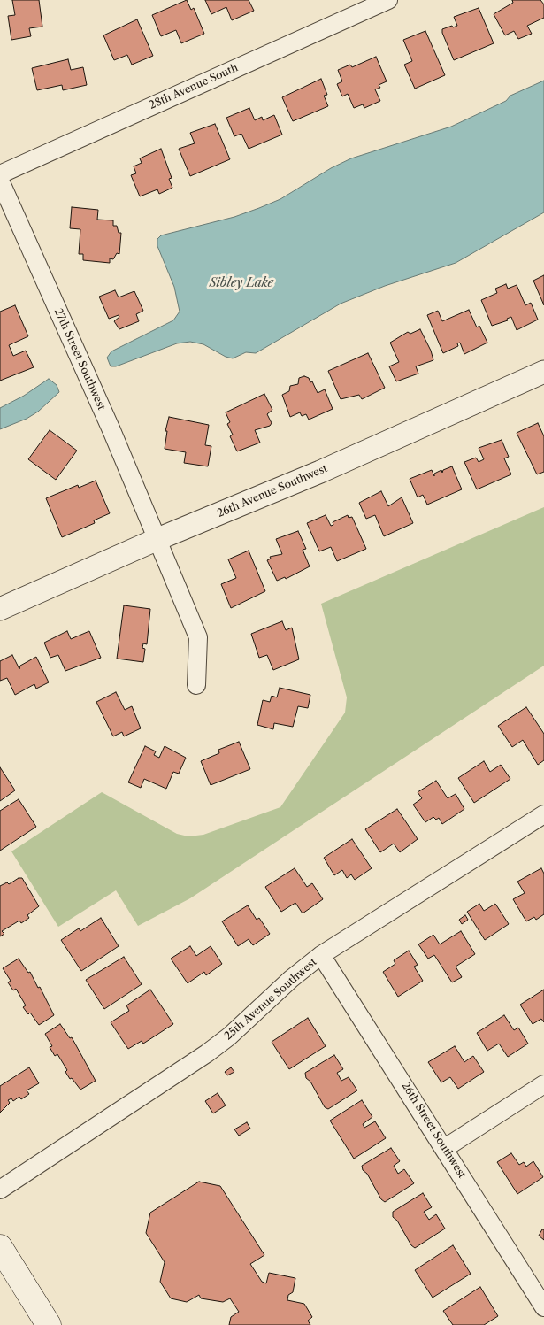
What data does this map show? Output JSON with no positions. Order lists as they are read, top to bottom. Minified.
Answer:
{"streets":{"street":["28th Avenue South","27th Street Southwest","26th Avenue Southwest","25th Avenue Southwest","26th Street Southwest"]},"crossings":[["27th Street Southwest","26th Avenue Southwest"],["25th Avenue Southwest","26th Street Southwest"]],"water":["Sibley Lake"]}
